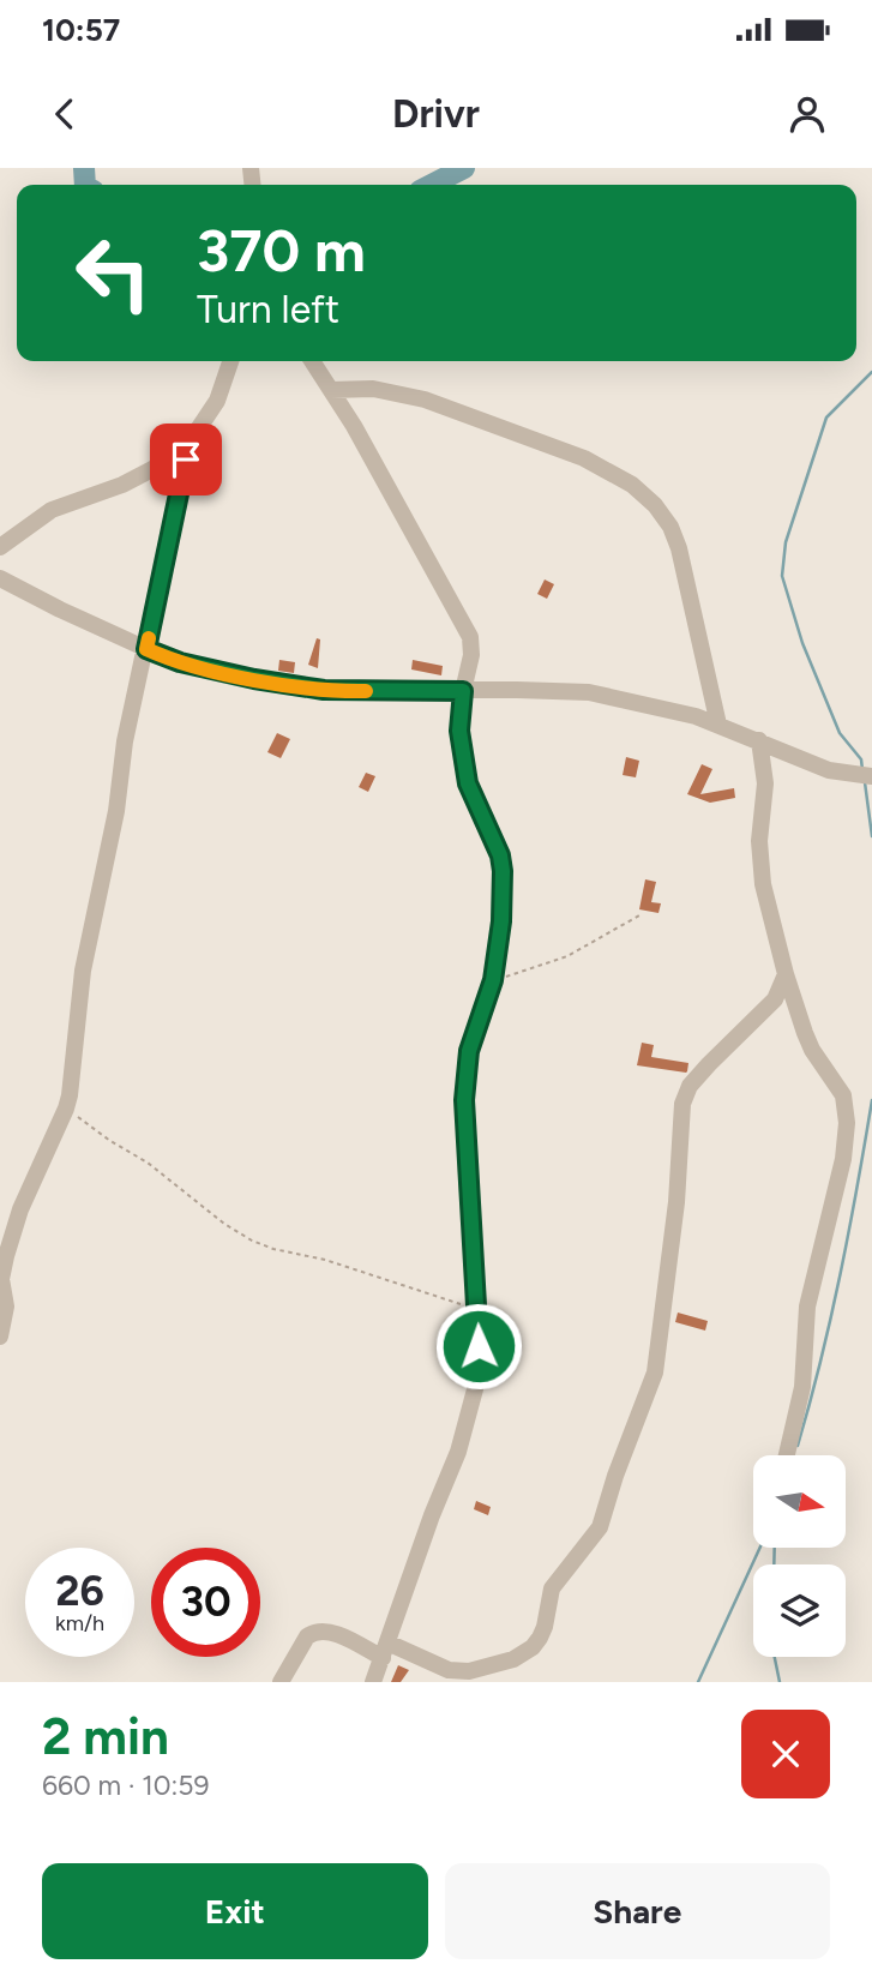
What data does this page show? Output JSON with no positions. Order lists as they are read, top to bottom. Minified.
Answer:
{"north":"right","page":{"status":"10:57","header":"Drivr","turn":["370 m","Turn left"],"speed":"26 km/h","limit":"30","heading":["2 min","660 m · 10:59"],"buttons":["Exit","Share"]}}
